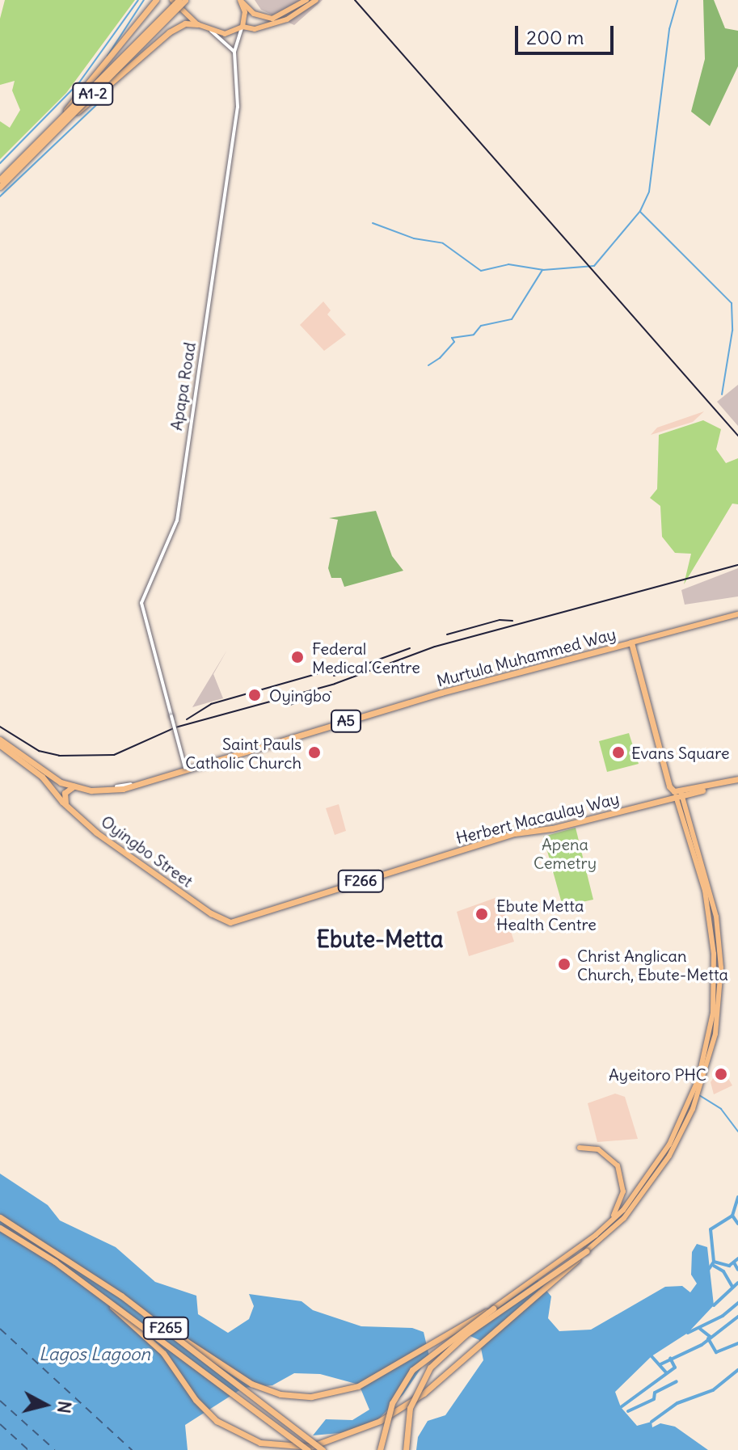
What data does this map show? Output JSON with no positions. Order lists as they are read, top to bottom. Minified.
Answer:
{"streets":{"highway":["A1-2","Murtula Muhammed Way","A5","Herbert Macaulay Way","Oyingbo Street","F266","F265"],"street":["Apapa Road"]},"crossings":[["Murtula Muhammed Way","A5"],["Herbert Macaulay Way","Oyingbo Street"]],"districts":["Ebute-Metta"],"water":["Lagos Lagoon"],"parks":["Apena Cemetry"],"places":["Federal Medical Centre","Oyingbo","Saint Pauls Catholic Church","Evans Square","Ebute Metta Health Centre","Christ Anglican Church, Ebute-Metta","Ayeitoro PHC"],"scale_bar":"200 m","north":"right"}
